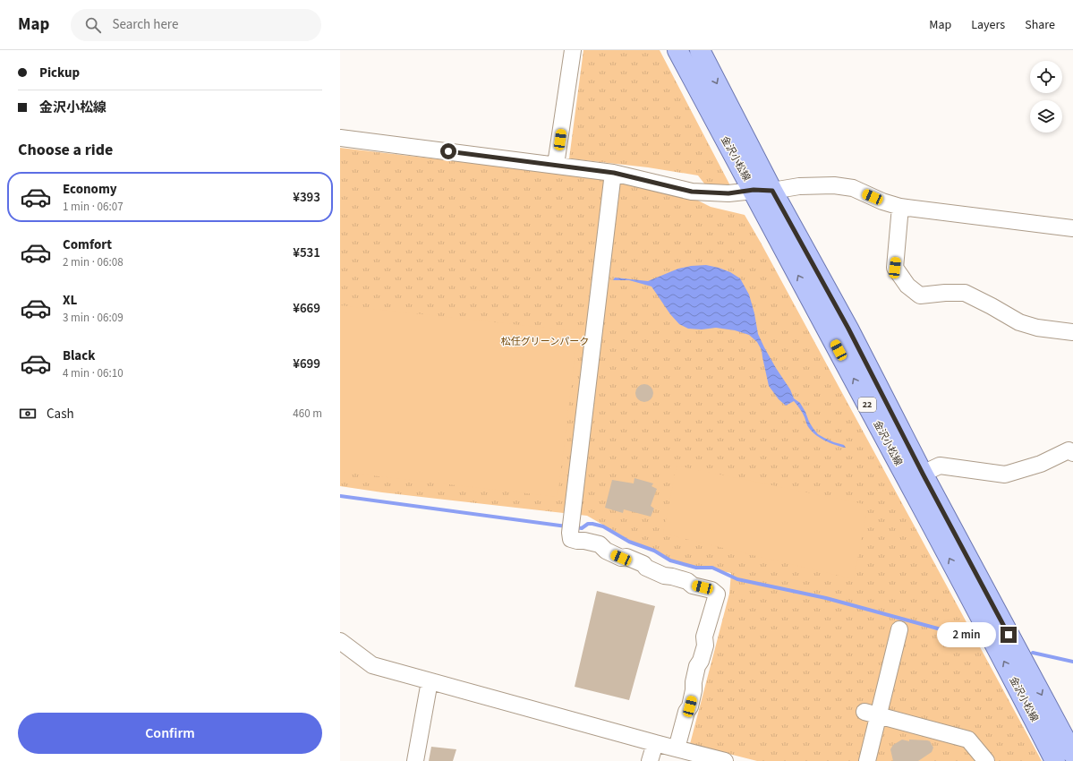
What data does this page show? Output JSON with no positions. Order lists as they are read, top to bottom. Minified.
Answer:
{"streets":{"main road":["金沢小松線","22"]},"parks":["松任グリーンパーク"],"page":{"header":"Map","search":"Search here","nav":["Map","Layers","Share"],"banner":["Pickup","金沢小松線"],"heading":"Choose a ride","list":[{"name":"Economy","note":"1 min · 06:07","value":"¥393"},{"name":"Comfort","note":"2 min · 06:08","value":"¥531"},{"name":"XL","note":"3 min · 06:09","value":"¥669"},{"name":"Black","note":"4 min · 06:10","value":"¥699"}],"pay":["Cash","460 m"],"bubble":"2 min","buttons":"Confirm"}}
